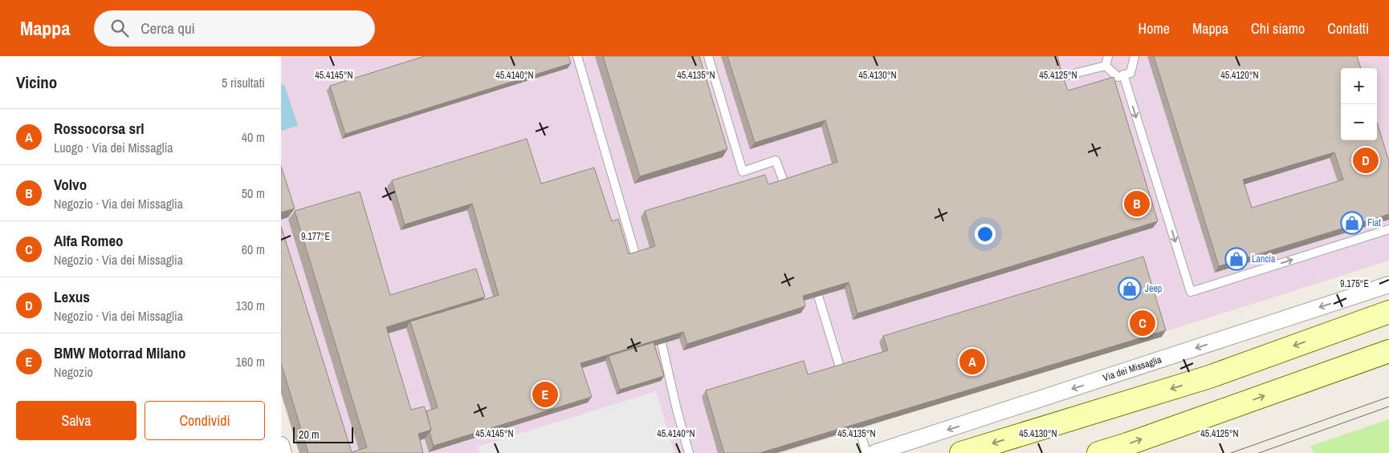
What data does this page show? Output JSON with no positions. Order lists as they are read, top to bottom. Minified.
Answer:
{"streets":{"street":["Via dei Missaglia"]},"one_way":["Via dei Missaglia"],"places":{"shop":["Fiat","Lancia","Jeep"]},"scale_bar":"20 m","page":{"header":"Mappa","search":"Cerca qui","nav":["Home","Mappa","Chi siamo","Contatti"],"heading":["Vicino","5 risultati"],"map_buttons":["+","−"],"list":[{"mark":"A","name":"Rossocorsa srl","note":"Luogo · Via dei Missaglia","value":"40 m"},{"mark":"B","name":"Volvo","note":"Negozio · Via dei Missaglia","value":"50 m"},{"mark":"C","name":"Alfa Romeo","note":"Negozio · Via dei Missaglia","value":"60 m"},{"mark":"D","name":"Lexus","note":"Negozio · Via dei Missaglia","value":"130 m"},{"mark":"E","name":"BMW Motorrad Milano","note":"Negozio","value":"160 m"}],"pins":["D","B","C","A","E"],"buttons":["Salva","Condividi"],"scale":"20 m"},"coordinates":["45.4145°N","45.4140°N","45.4135°N","45.4130°N","45.4125°N","45.4120°N","9.177°E","9.175°E"]}
